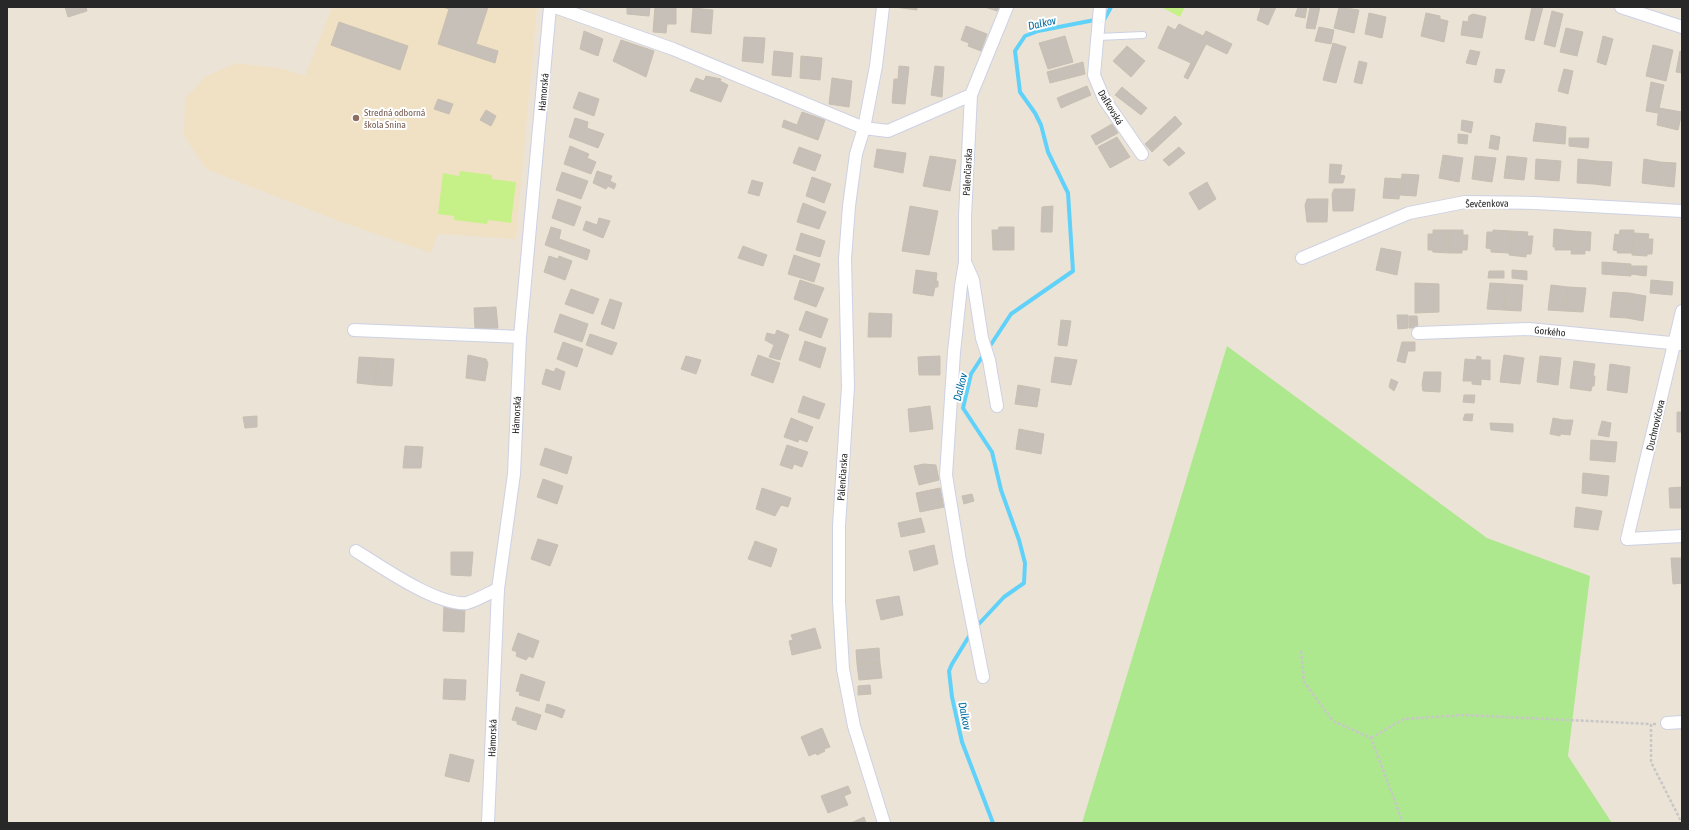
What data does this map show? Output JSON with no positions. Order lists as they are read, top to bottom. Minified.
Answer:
{"streets":{"street":["Hámorská","Daľkovská","Pálenčiarska","Ševčenkova","Gorkého","Duchnovičova"]},"crossings":[["Gorkého","Duchnovičova"]],"water":["Dalkov"],"places":["Stredná odborná škola Snina"]}
